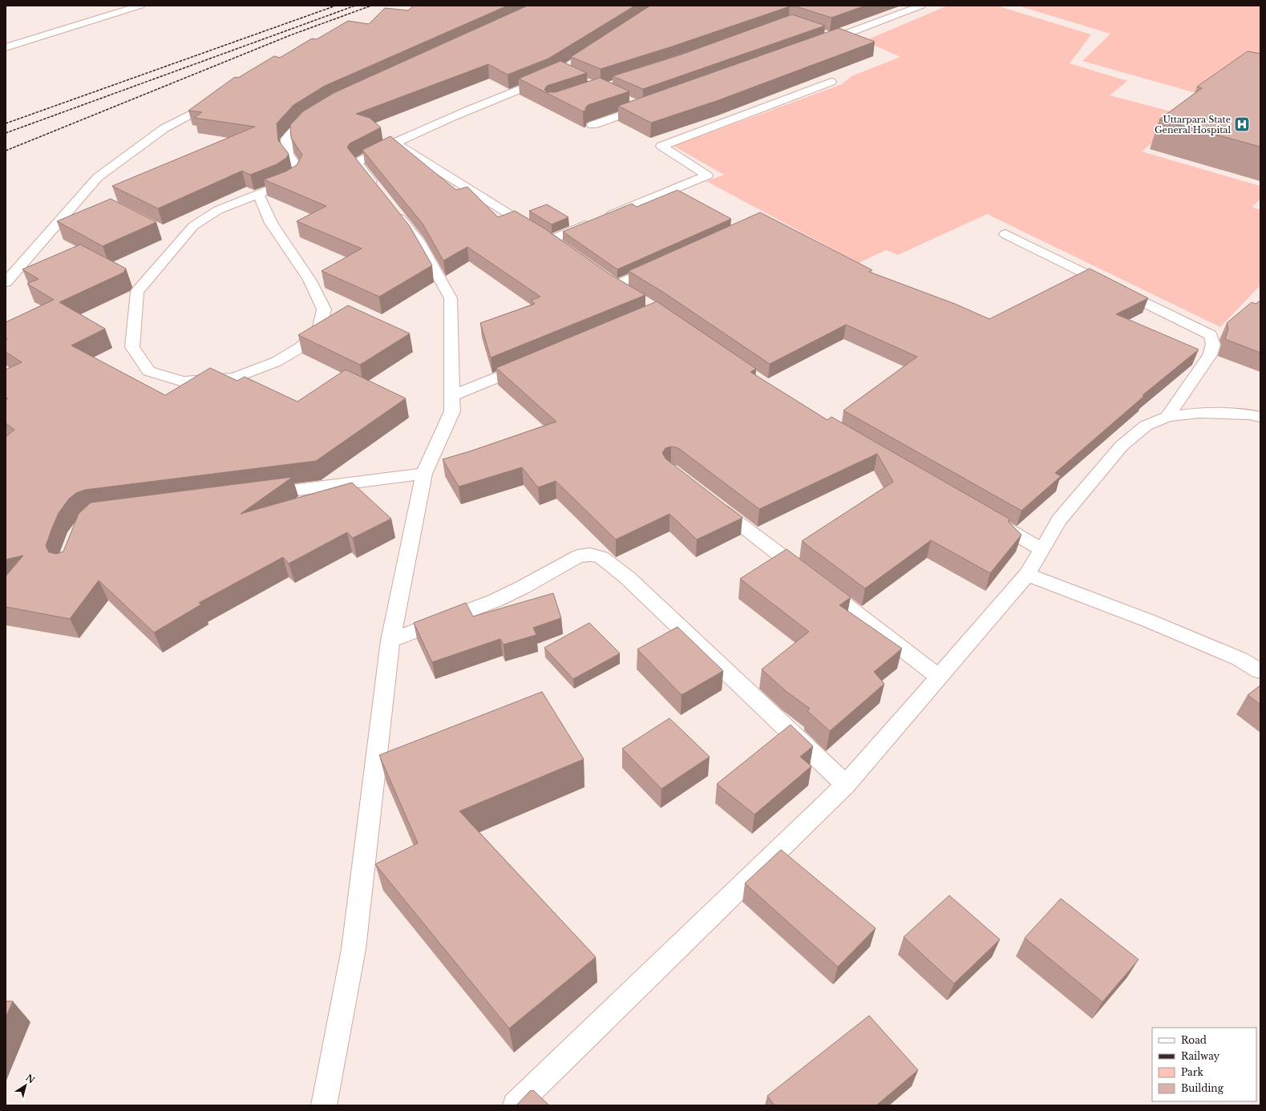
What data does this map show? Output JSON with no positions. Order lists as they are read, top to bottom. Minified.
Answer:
{"places":{"hospital":["Uttarpara State General Hospital"]},"legend":["Road","Railway","Park","Building"],"north":"top right"}
